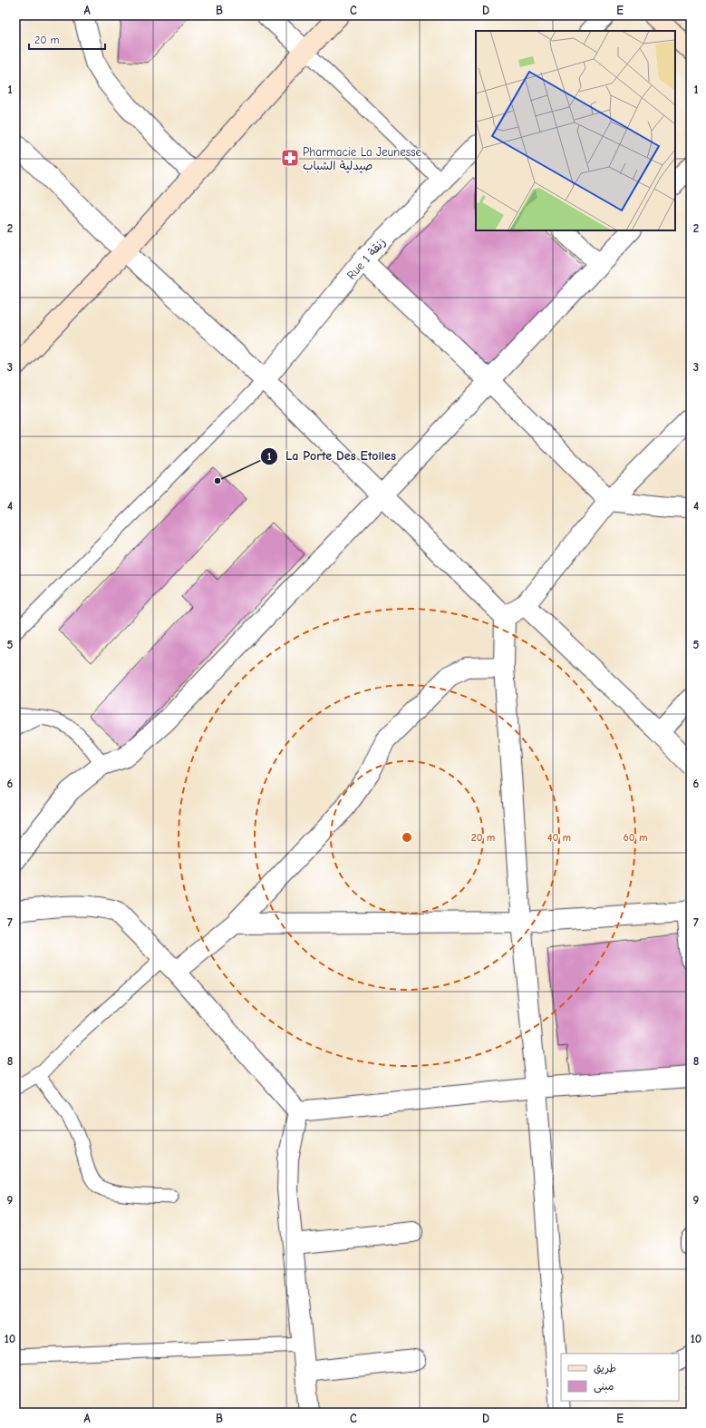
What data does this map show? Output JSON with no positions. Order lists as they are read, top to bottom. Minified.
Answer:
{"streets":{"street":["Rue 1 زنقة"]},"places":{"pharmacy":["Pharmacie La Jeunesse صيدلية الشباب"],"other":["La Porte Des Etoiles"]},"legend":["طريق","مبنى"],"scale_bar":"20 m","grid":{"columns":["A","B","C","D","E"],"rows":["1","2","3","4","5","6","7","8","9","10"]},"rings":["20 m","40 m","60 m"]}
